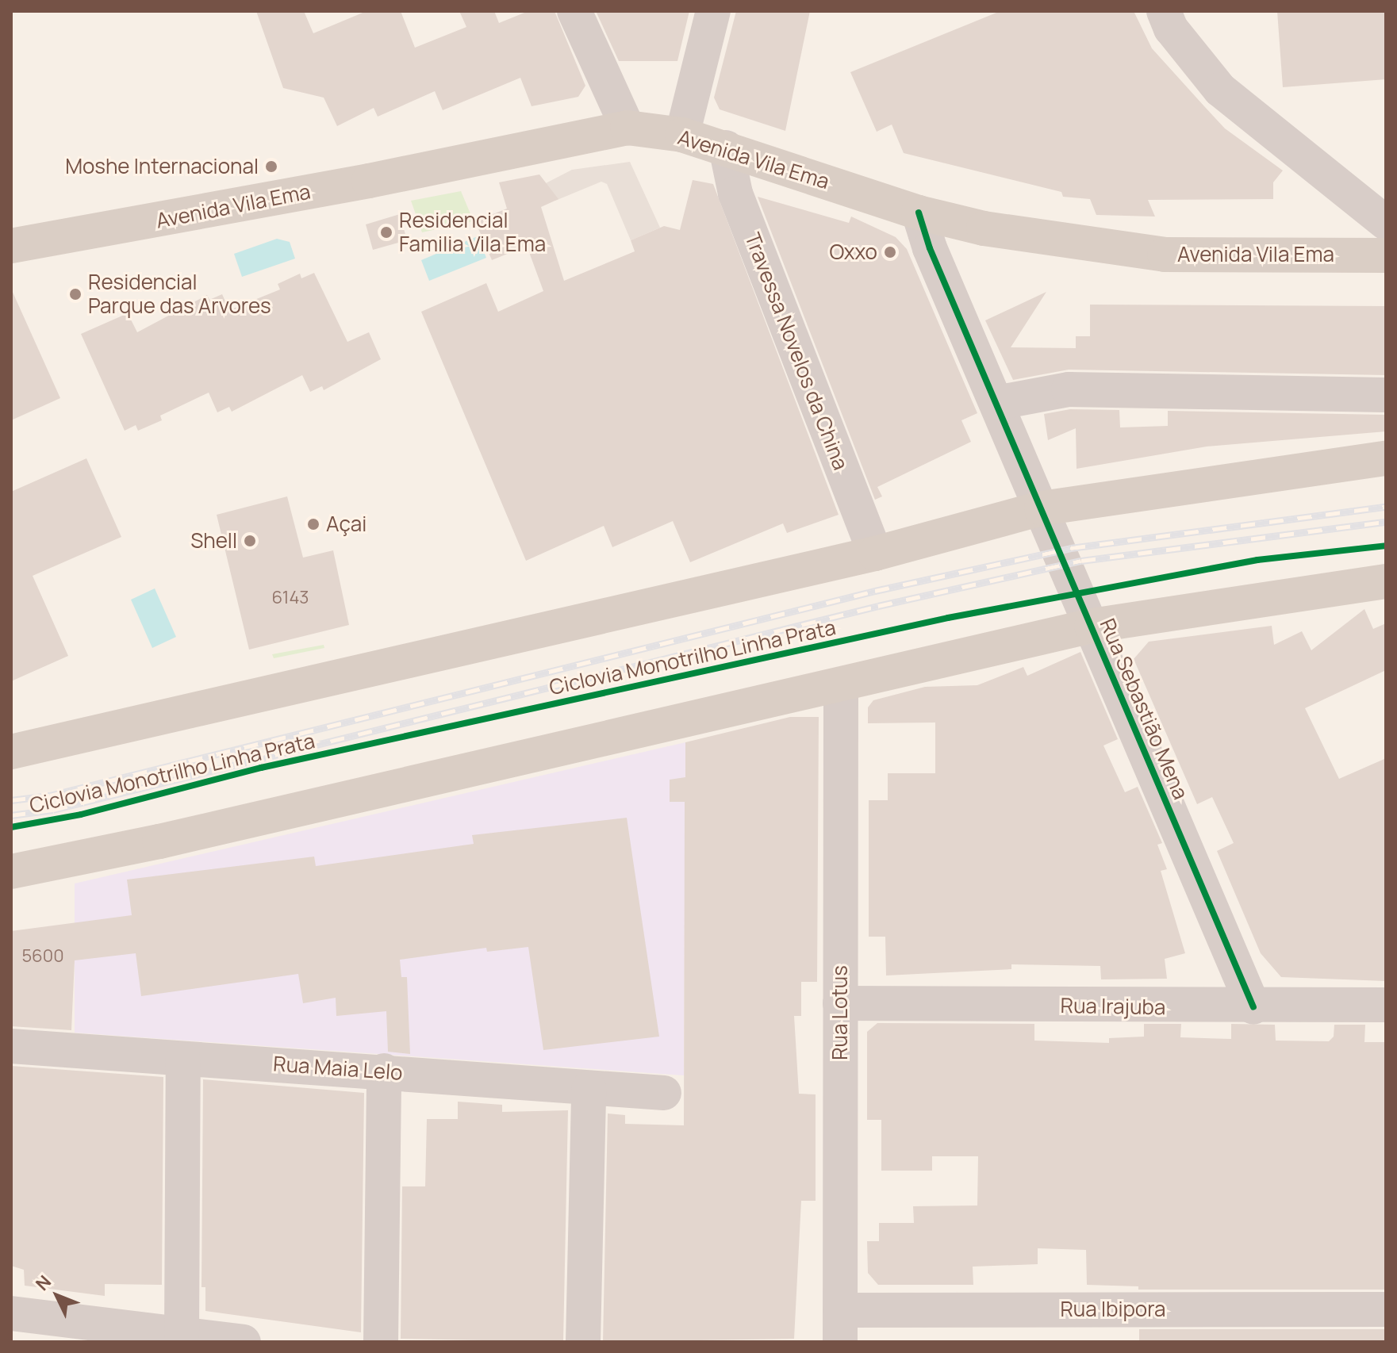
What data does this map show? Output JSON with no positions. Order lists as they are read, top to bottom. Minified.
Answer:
{"streets":{"main road":["Avenida Vila Ema"],"street":["Travessa Novelos da China","Rua Sebastião Mena","Rua Irajuba","Rua Lotus","Rua Maia Lelo","Rua Ibipora"],"cycle path":["Ciclovia Monotrilho Linha Prata"]},"crossings":[["Avenida Vila Ema","Travessa Novelos da China"],["Avenida Vila Ema","Rua Sebastião Mena"],["Rua Sebastião Mena","Rua Irajuba"],["Rua Irajuba","Rua Lotus"],["Rua Lotus","Rua Ibipora"]],"places":["Moshe Internacional","Residencial Familia Vila Ema","Oxxo","Residencial Parque das Arvores","Açai","Shell"],"house_numbers":["6143","5600"],"north":"top left"}
